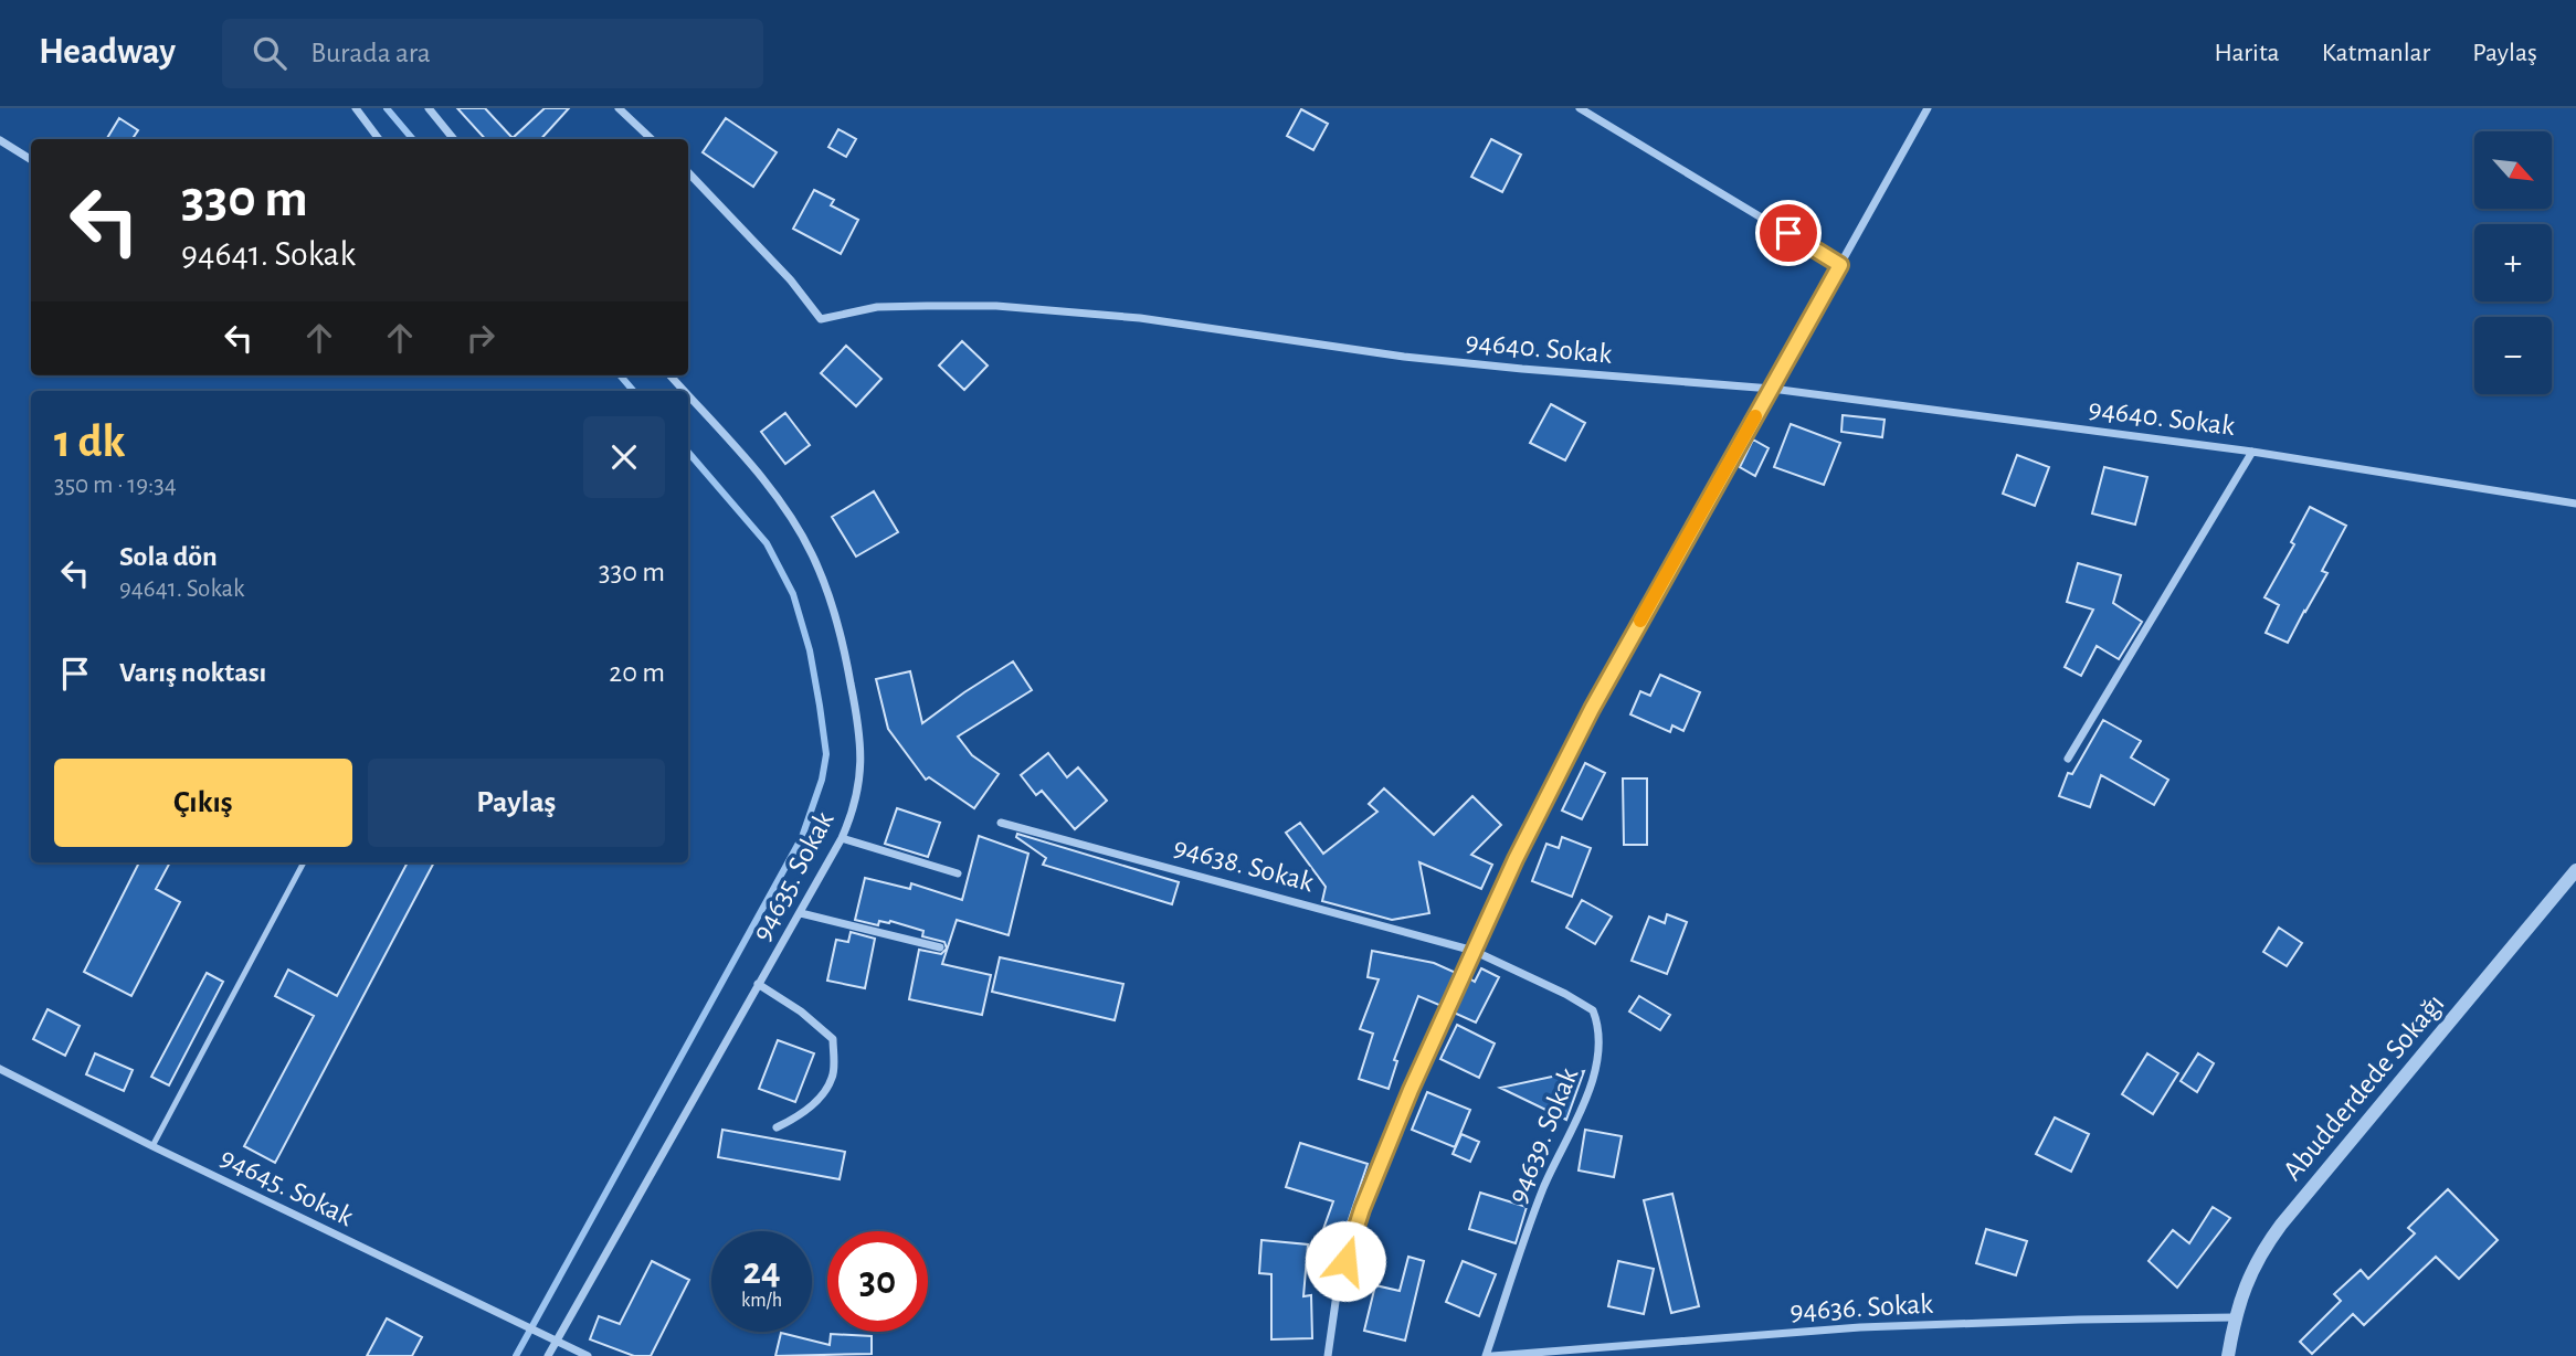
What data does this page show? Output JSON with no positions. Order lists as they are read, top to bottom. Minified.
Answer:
{"streets":{"street":["94640. Sokak","94638. Sokak","94635. Sokak","Abudderdede Sokağı","94639. Sokak","94645. Sokak","94636. Sokak"]},"crossings":[["94638. Sokak","94639. Sokak"],["94635. Sokak","94645. Sokak"],["Abudderdede Sokağı","94636. Sokak"]],"north":"bottom right","page":{"header":"Headway","search":"Burada ara","nav":["Harita","Katmanlar","Paylaş"],"map_buttons":["+","−"],"turn":["330 m","94641. Sokak"],"heading":["1 dk","350 m · 19:34"],"list":[{"name":"Sola dön","note":"94641. Sokak","value":"330 m"},{"name":"Varış noktası","value":"20 m"}],"buttons":["Çıkış","Paylaş"],"speed":"24 km/h","limit":"30"}}
